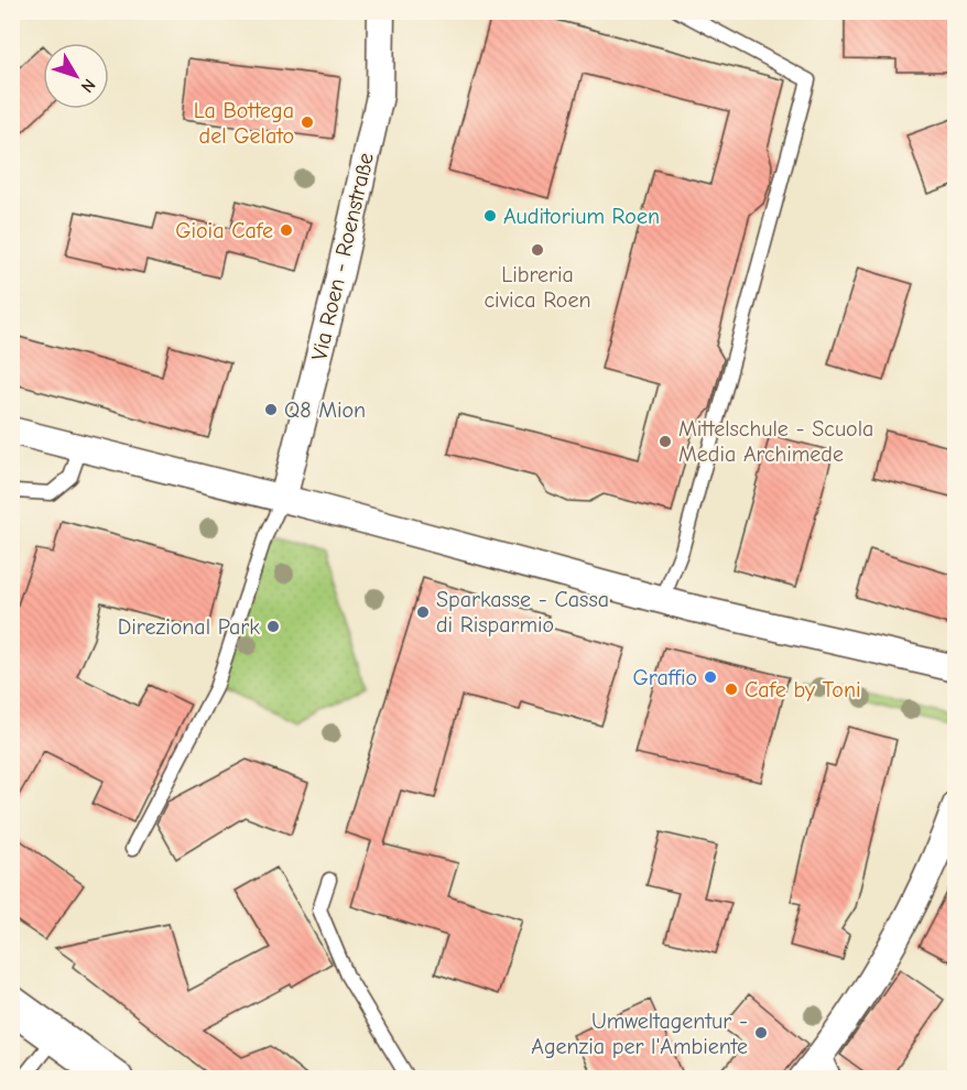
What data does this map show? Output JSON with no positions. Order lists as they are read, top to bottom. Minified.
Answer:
{"streets":{"street":["Via Roen - Roenstraße"]},"places":["La Bottega del Gelato","Auditorium Roen","Gioia Cafe","Libreria civica Roen","Q8 Mion","Mittelschule - Scuola Media Archimede","Sparkasse - Cassa di Risparmio","Direzional Park","Graffio","Cafe by Toni","Umweltagentur - Agenzia per l'Ambiente"],"north":"bottom right"}
